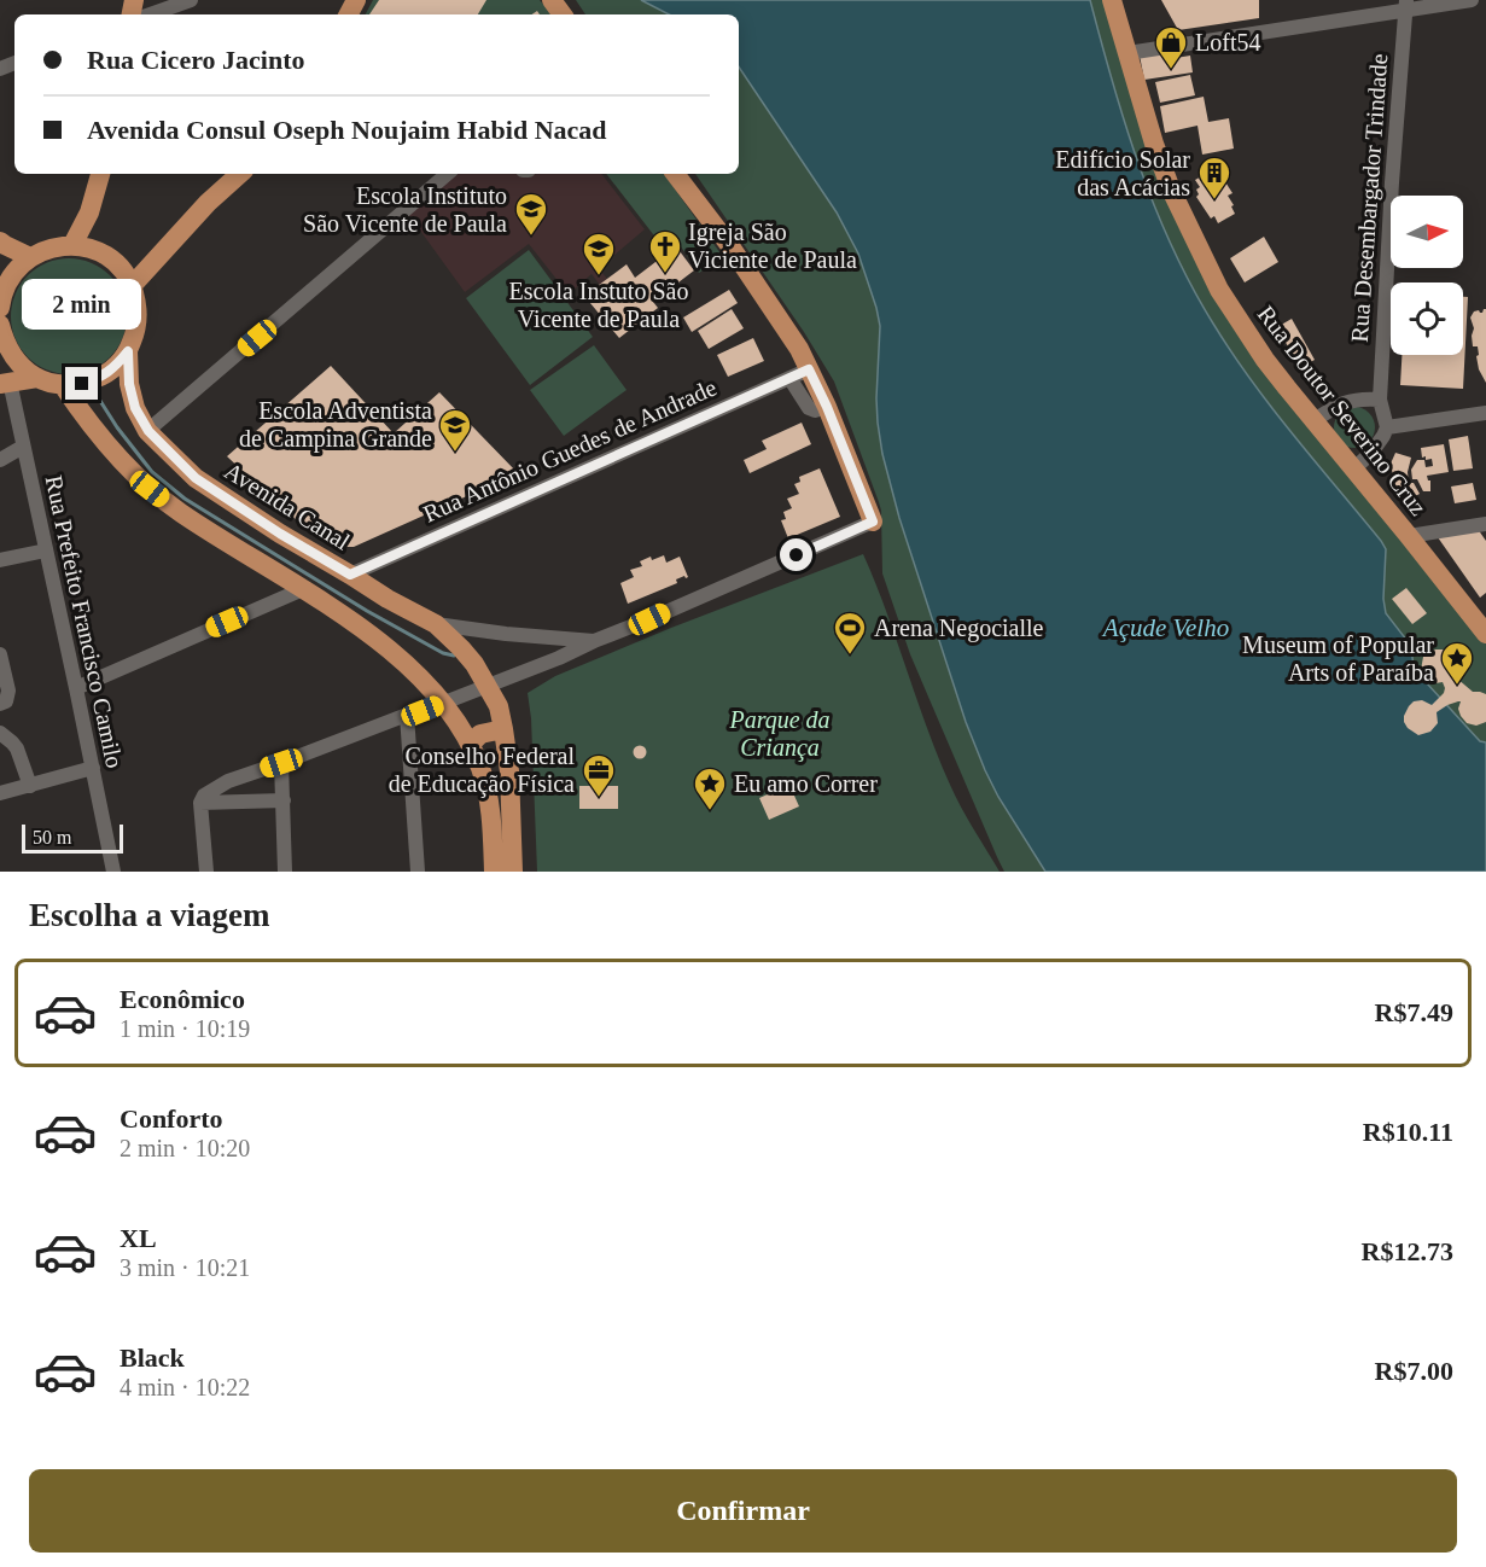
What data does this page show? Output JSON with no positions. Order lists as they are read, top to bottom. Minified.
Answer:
{"streets":{"main road":["Rua Doutor Severino Cruz","Avenida Canal"],"street":["Rua Desembargador Trindade","Rua Antônio Guedes de Andrade","Rua Prefeito Francisco Camilo"]},"crossings":[["Rua Antônio Guedes de Andrade","Avenida Canal"]],"water":["Açude Velho"],"parks":["Parque da Criança"],"places":{"shop":["Loft54"],"building":["Edifício Solar das Acácias"],"school or university":["Escola Instituto São Vicente de Paula","Escola Instuto São Vicente de Paula","Escola Adventista de Campina Grande"],"church":["Igreja São Viciente de Paula"],"sports":["Arena Negocialle"],"place":["Museum of Popular Arts of Paraíba","Eu amo Correr"],"office":["Conselho Federal de Educação Física"]},"scale_bar":"50 m","north":"right","page":{"banner":["Rua Cicero Jacinto","Avenida Consul Oseph Noujaim Habid Nacad"],"bubble":"2 min","scale":"50 m","heading":"Escolha a viagem","list":[{"name":"Econômico","note":"1 min · 10:19","value":"R$7.49"},{"name":"Conforto","note":"2 min · 10:20","value":"R$10.11"},{"name":"XL","note":"3 min · 10:21","value":"R$12.73"},{"name":"Black","note":"4 min · 10:22","value":"R$7.00"}],"buttons":"Confirmar"}}
